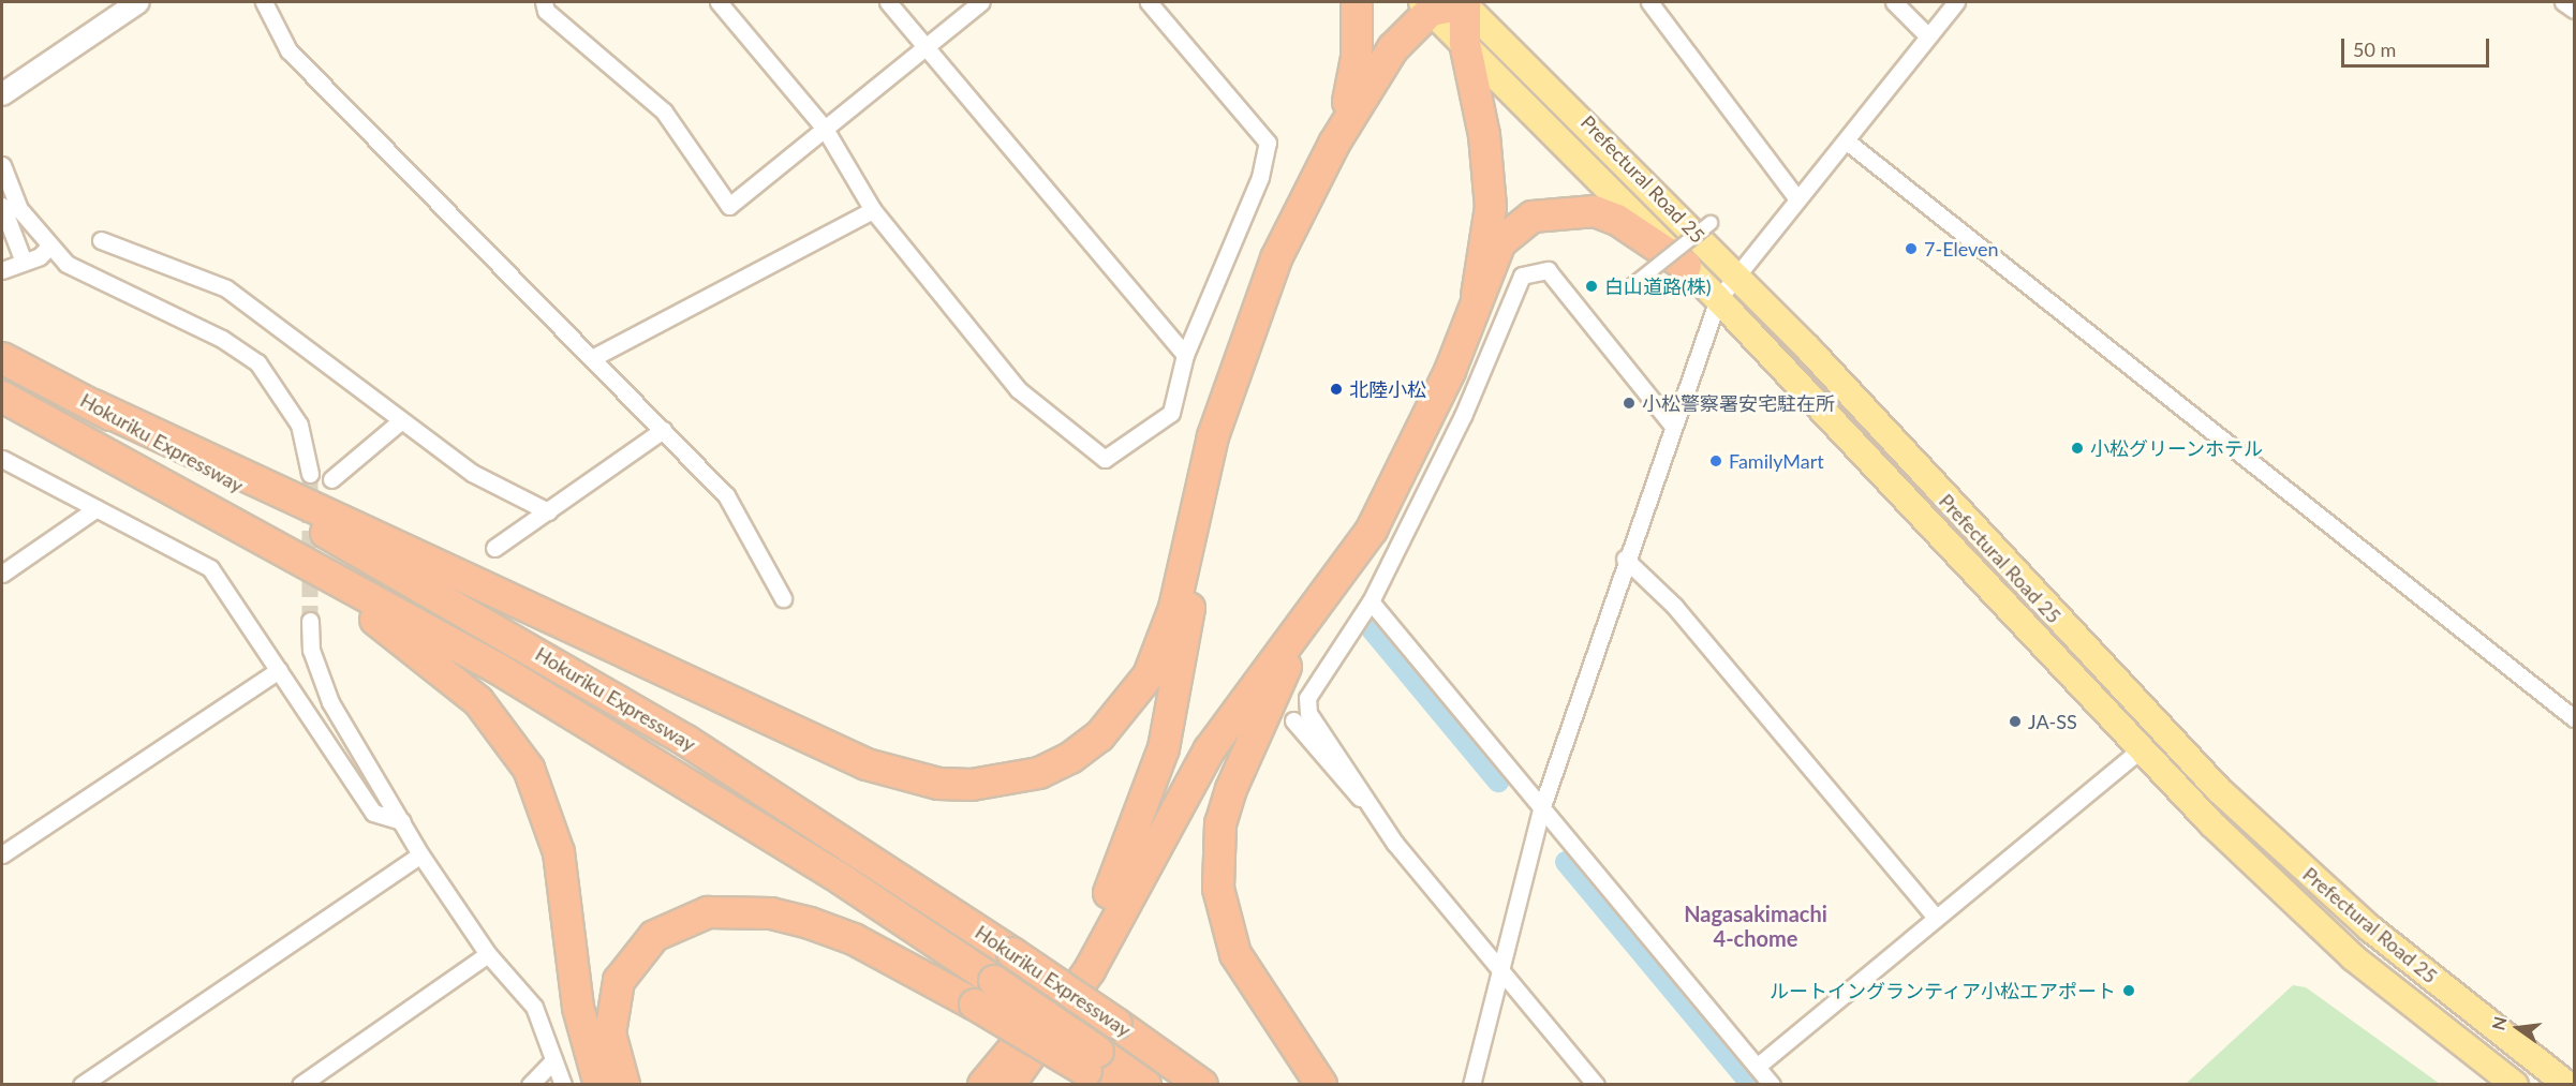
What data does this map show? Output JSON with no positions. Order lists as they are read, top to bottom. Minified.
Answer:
{"streets":{"highway":["Hokuriku Expressway"],"main road":["Prefectural Road 25"]},"districts":["Nagasakimachi 4-chome"],"places":["7-Eleven","白山道路(株)","北陸小松","小松警察署安宅駐在所","小松グリーンホテル","FamilyMart","JA-SS","ルートイングランティア小松エアポート"],"scale_bar":"50 m","north":"left"}
